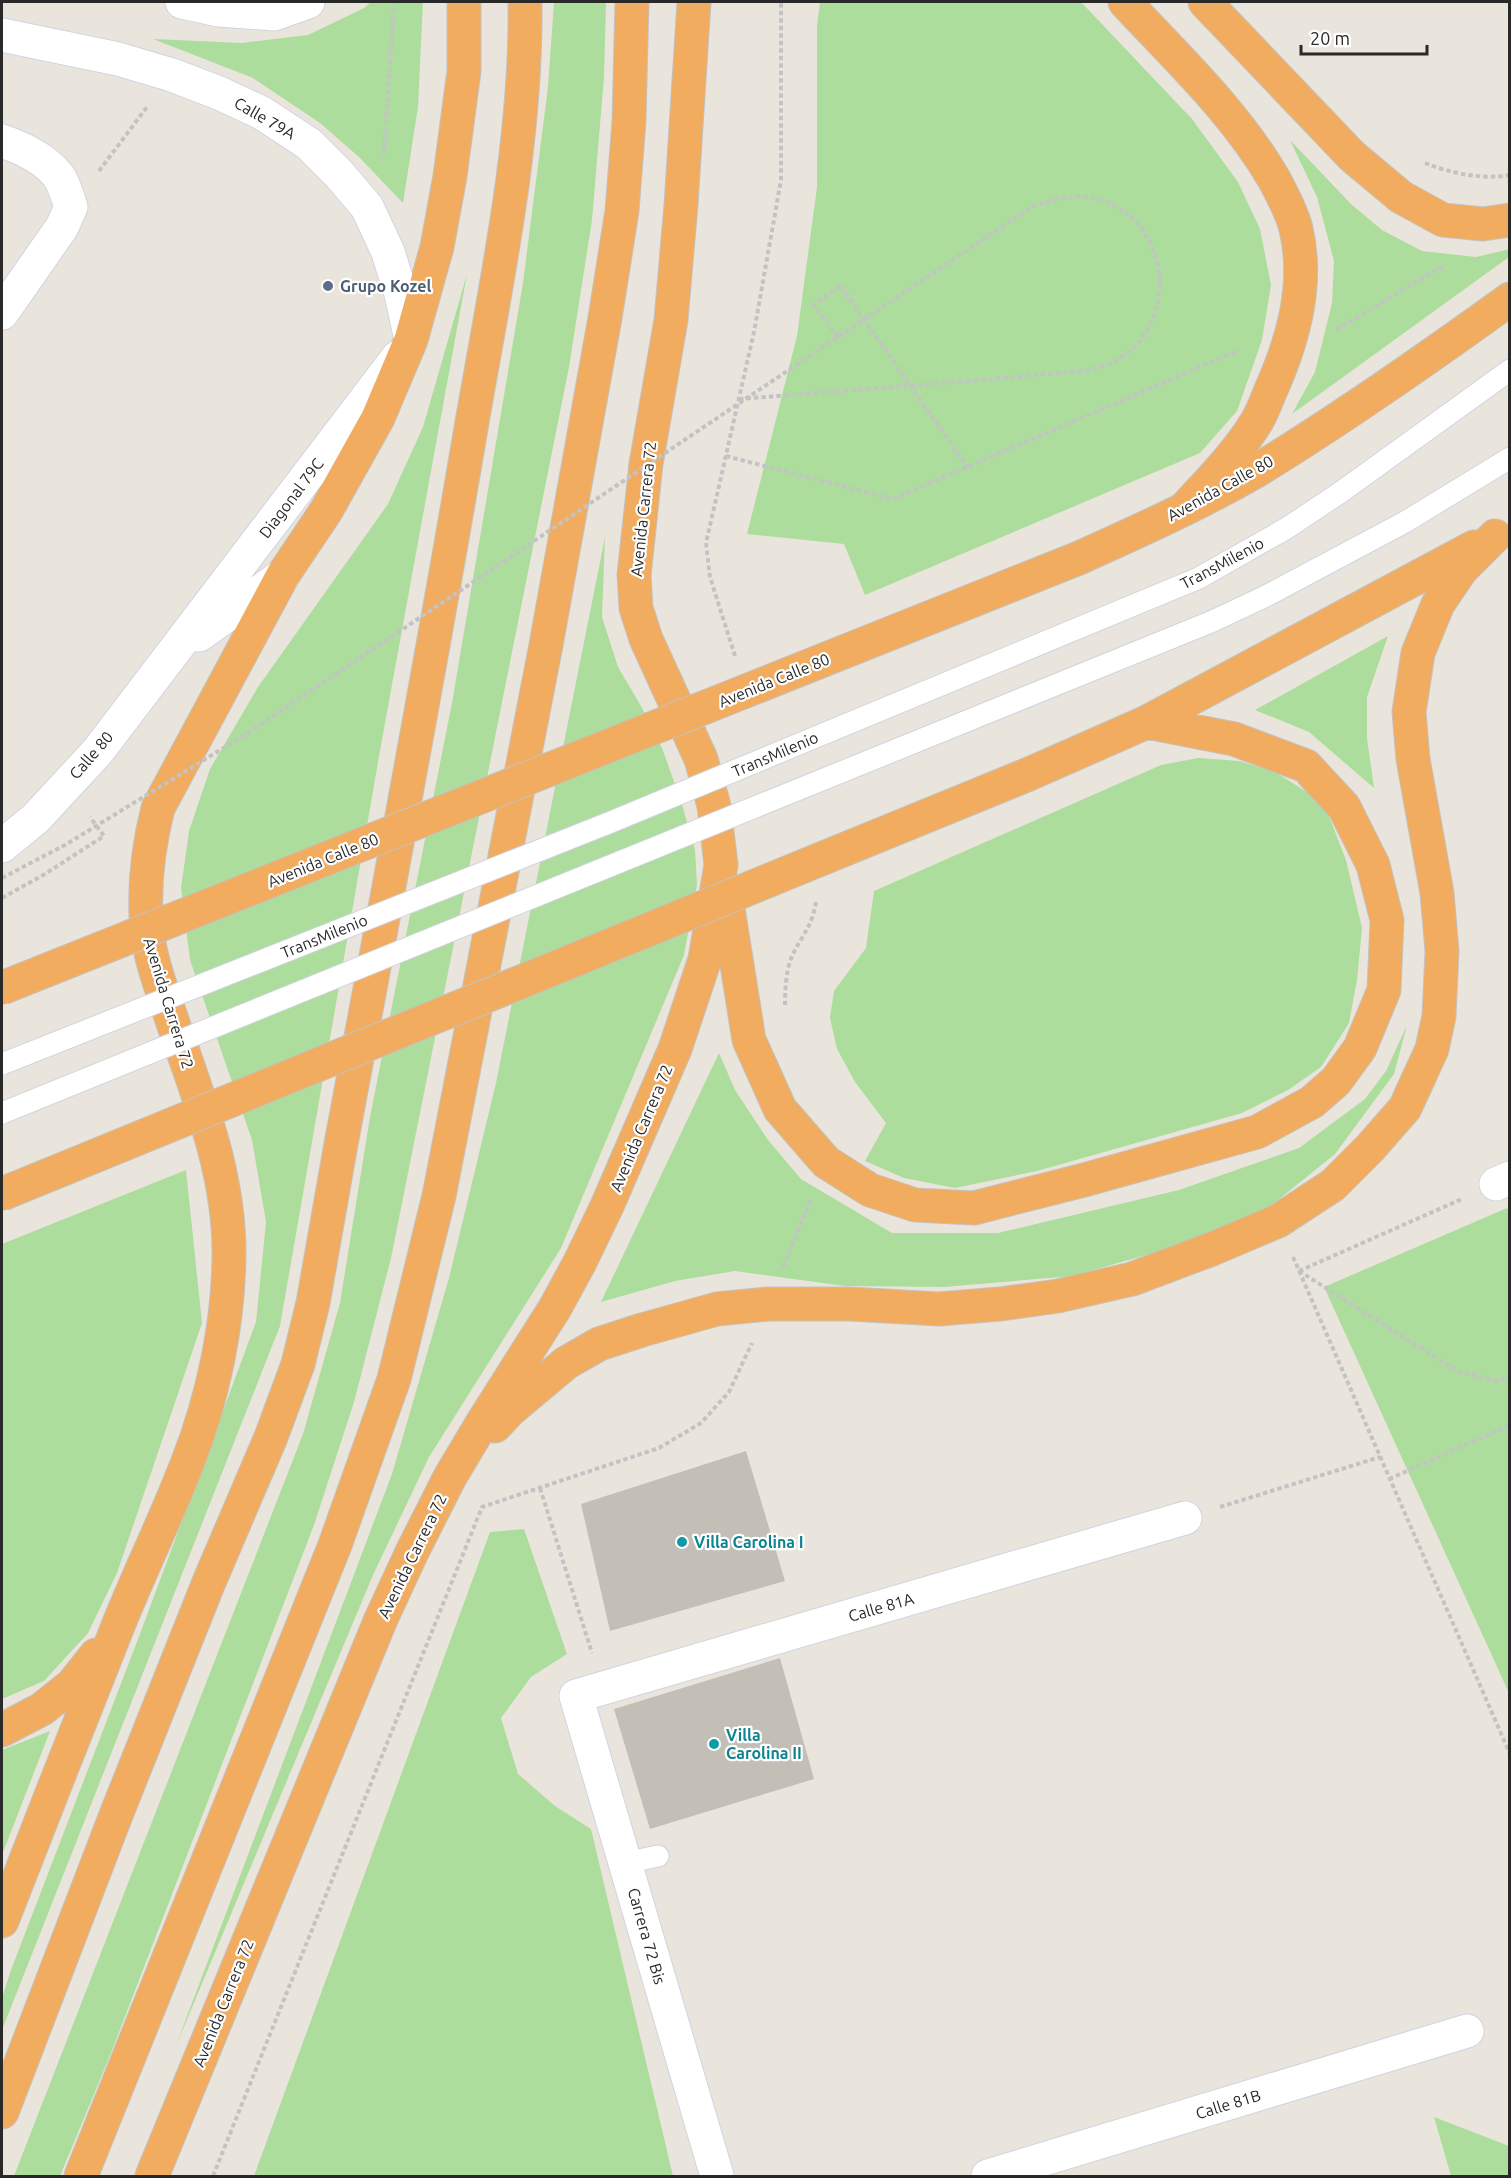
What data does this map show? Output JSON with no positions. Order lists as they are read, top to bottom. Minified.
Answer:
{"streets":{"highway":["Avenida Calle 80","Avenida Carrera 72"],"street":["Calle 79A","Diagonal 79C","Calle 80","Calle 81A","Carrera 72 Bis","Calle 81B"],"lane":["TransMilenio"]},"crossings":[["Calle 79A","Diagonal 79C"],["Calle 79A","Avenida Carrera 72"],["Diagonal 79C","Avenida Carrera 72"],["Diagonal 79C","Calle 80"],["Calle 81A","Carrera 72 Bis"]],"places":["Grupo Kozel","Villa Carolina I","Villa Carolina II"],"scale_bar":"20 m"}
